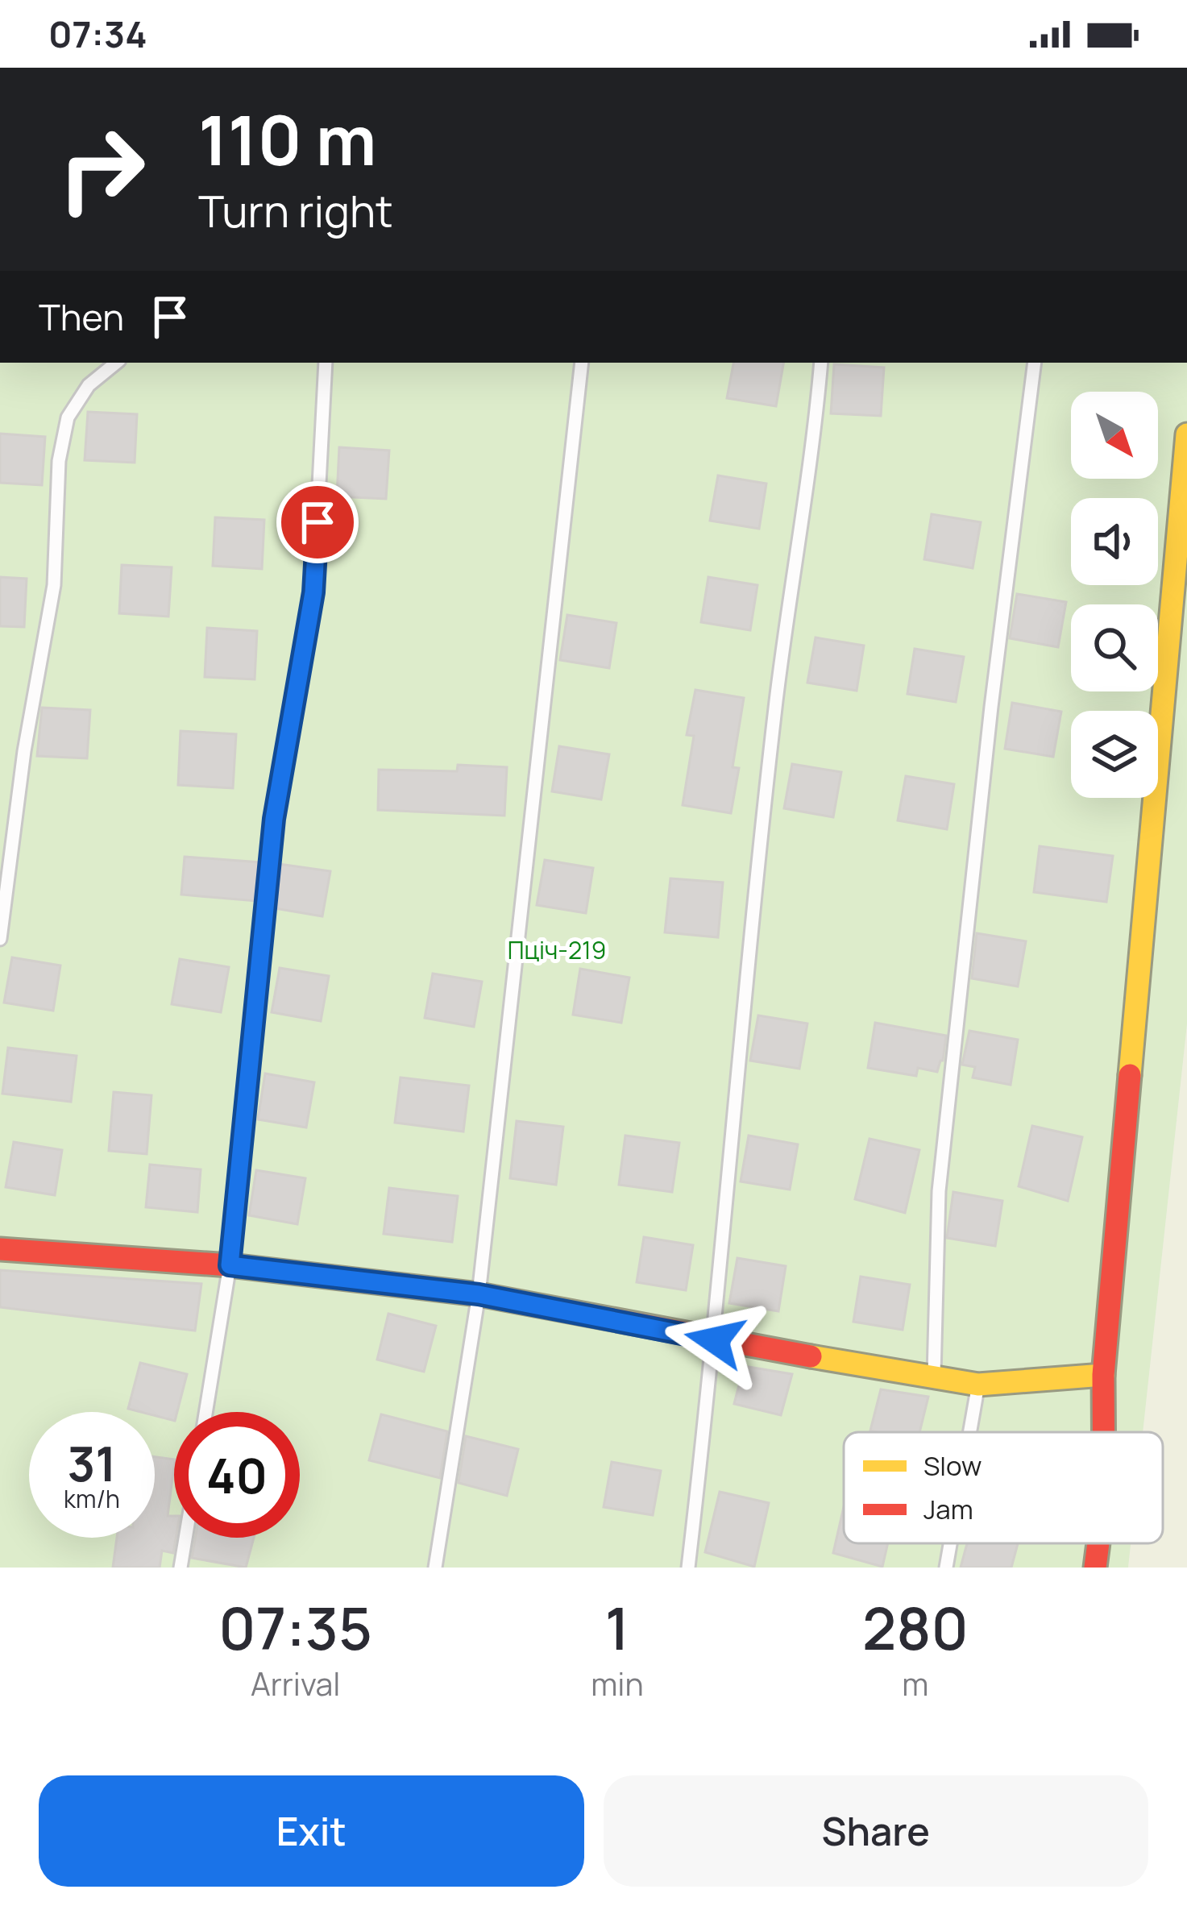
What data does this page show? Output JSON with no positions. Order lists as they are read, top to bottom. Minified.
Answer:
{"parks":["Пціч-219"],"legend":["Slow","Jam"],"north":"bottom right","page":{"status":"07:34","turn":["110 m","Turn right"],"then":"Then","speed":"31 km/h","limit":"40","eta":["07:35","Arrival","1","min","280","m"],"buttons":["Exit","Share"]}}
